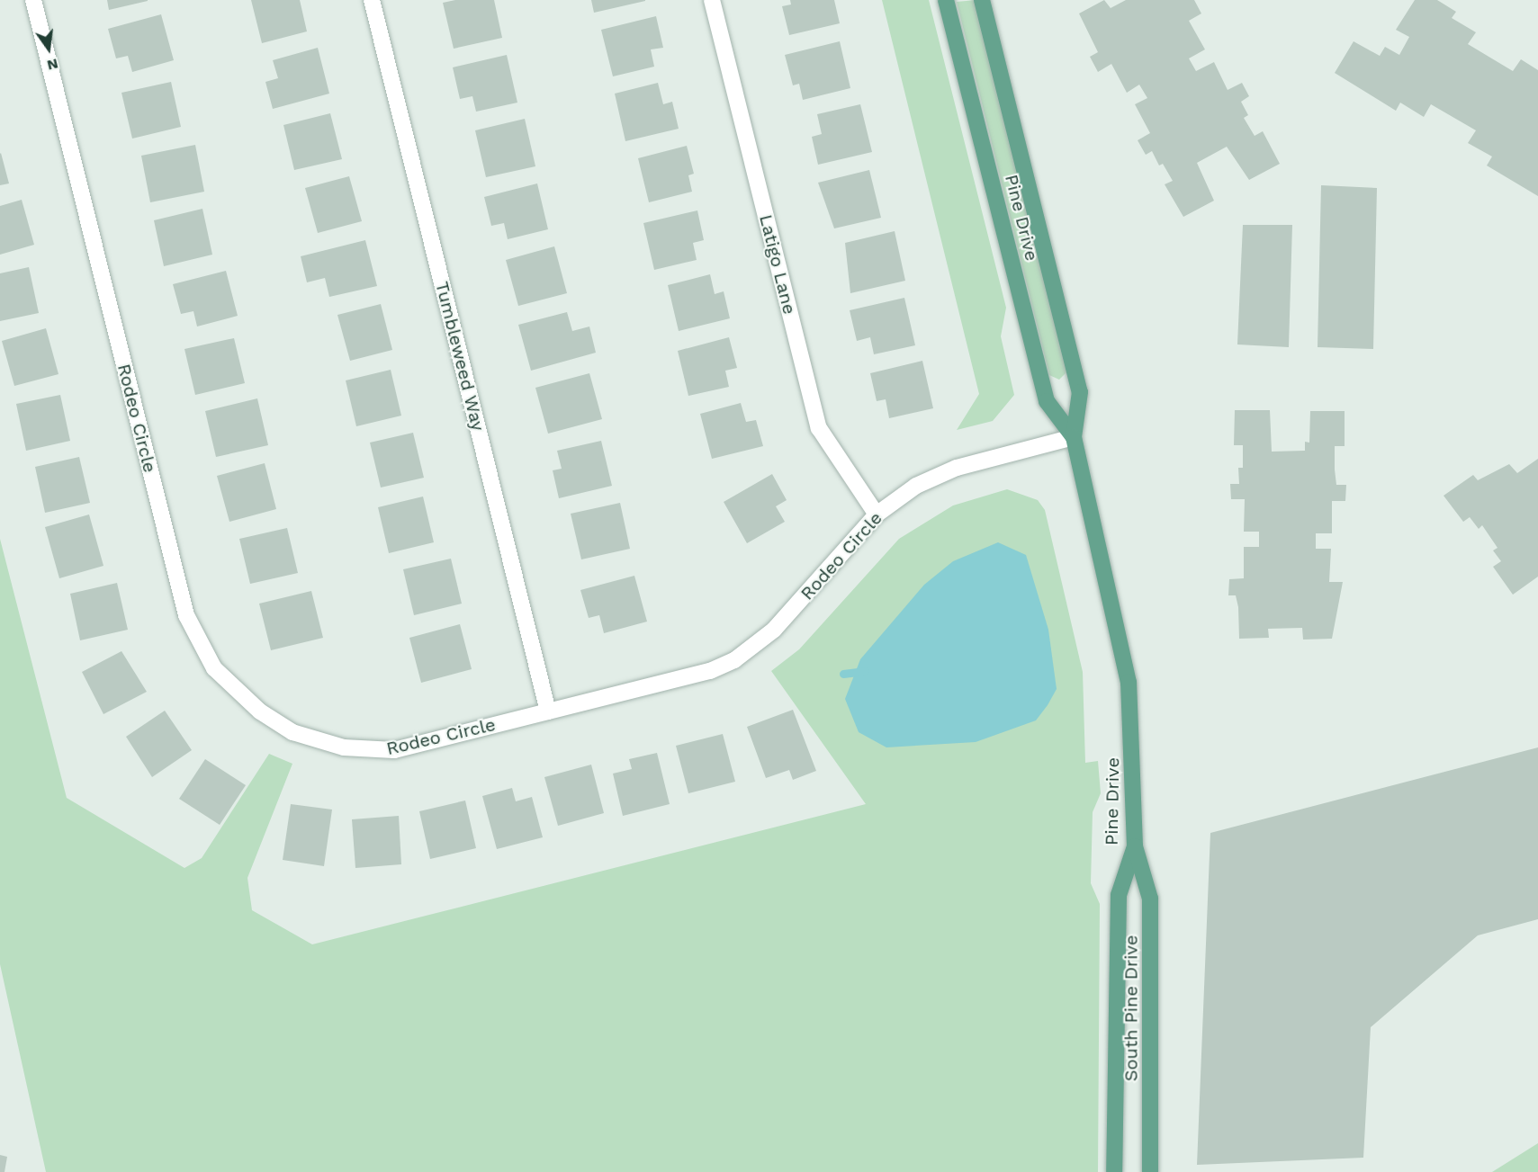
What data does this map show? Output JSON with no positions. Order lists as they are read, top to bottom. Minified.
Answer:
{"streets":{"main road":["Pine Drive","South Pine Drive"],"street":["Latigo Lane","Tumbleweed Way","Rodeo Circle"]},"crossings":[["Pine Drive","Rodeo Circle"],["Pine Drive","South Pine Drive"],["Latigo Lane","Rodeo Circle"],["Tumbleweed Way","Rodeo Circle"]],"north":"bottom"}
